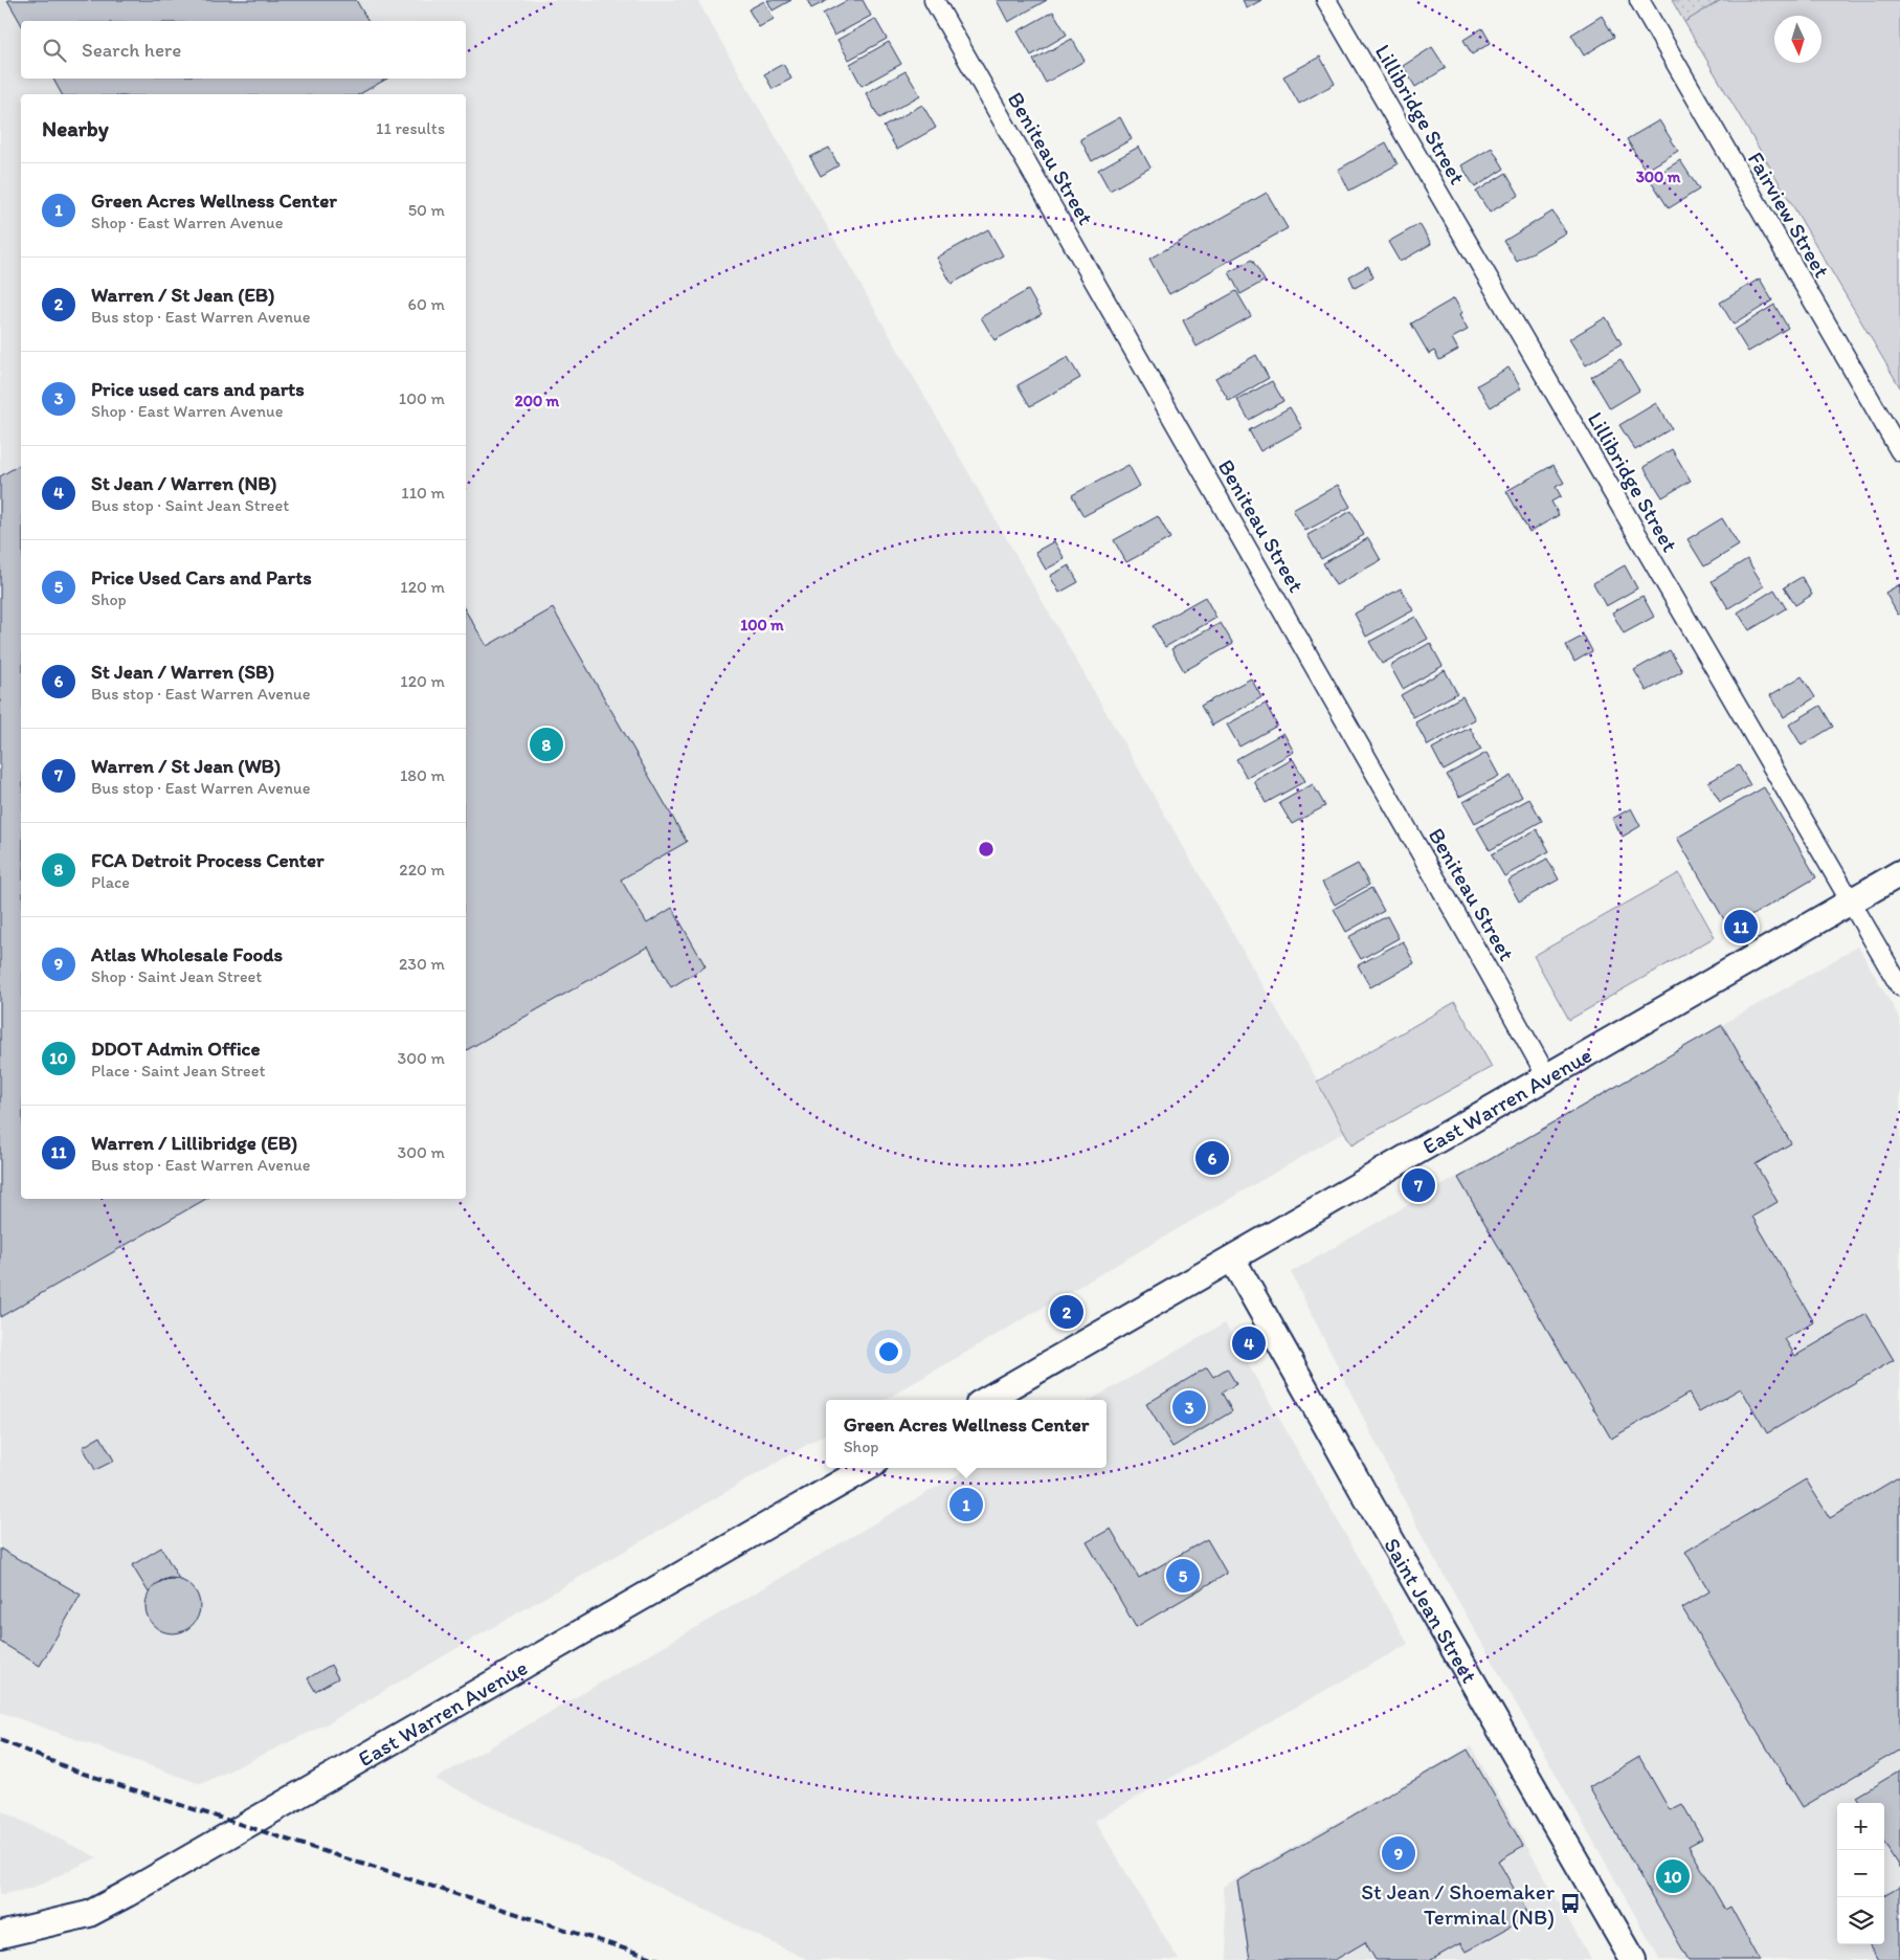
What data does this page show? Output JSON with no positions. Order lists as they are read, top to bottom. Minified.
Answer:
{"streets":{"main road":["East Warren Avenue","Saint Jean Street"],"street":["Lillibridge Street","Beniteau Street","Fairview Street"]},"crossings":[["Lillibridge Street","East Warren Avenue"],["Beniteau Street","East Warren Avenue"],["East Warren Avenue","Saint Jean Street"]],"places":{"bus stop":["St Jean / Shoemaker Terminal (NB)"]},"north":"bottom","page":{"search":"Search here","heading":["Nearby","11 results"],"list":[{"mark":"1","name":"Green Acres Wellness Center","note":"Shop · East Warren Avenue","value":"50 m"},{"mark":"2","name":"Warren / St Jean (EB)","note":"Bus stop · East Warren Avenue","value":"60 m"},{"mark":"3","name":"Price used cars and parts","note":"Shop · East Warren Avenue","value":"100 m"},{"mark":"4","name":"St Jean / Warren (NB)","note":"Bus stop · Saint Jean Street","value":"110 m"},{"mark":"5","name":"Price Used Cars and Parts","note":"Shop","value":"120 m"},{"mark":"6","name":"St Jean / Warren (SB)","note":"Bus stop · East Warren Avenue","value":"120 m"},{"mark":"7","name":"Warren / St Jean (WB)","note":"Bus stop · East Warren Avenue","value":"180 m"},{"mark":"8","name":"FCA Detroit Process Center","note":"Place","value":"220 m"},{"mark":"9","name":"Atlas Wholesale Foods","note":"Shop · Saint Jean Street","value":"230 m"},{"mark":"10","name":"DDOT Admin Office","note":"Place · Saint Jean Street","value":"300 m"},{"mark":"11","name":"Warren / Lillibridge (EB)","note":"Bus stop · East Warren Avenue","value":"300 m"}],"pins":["8","11","6","7","2","4","3","1","5","9","10"],"popup":["Green Acres Wellness Center","Shop"],"map_buttons":["+","−"]},"rings":["300 m","200 m","100 m"]}
